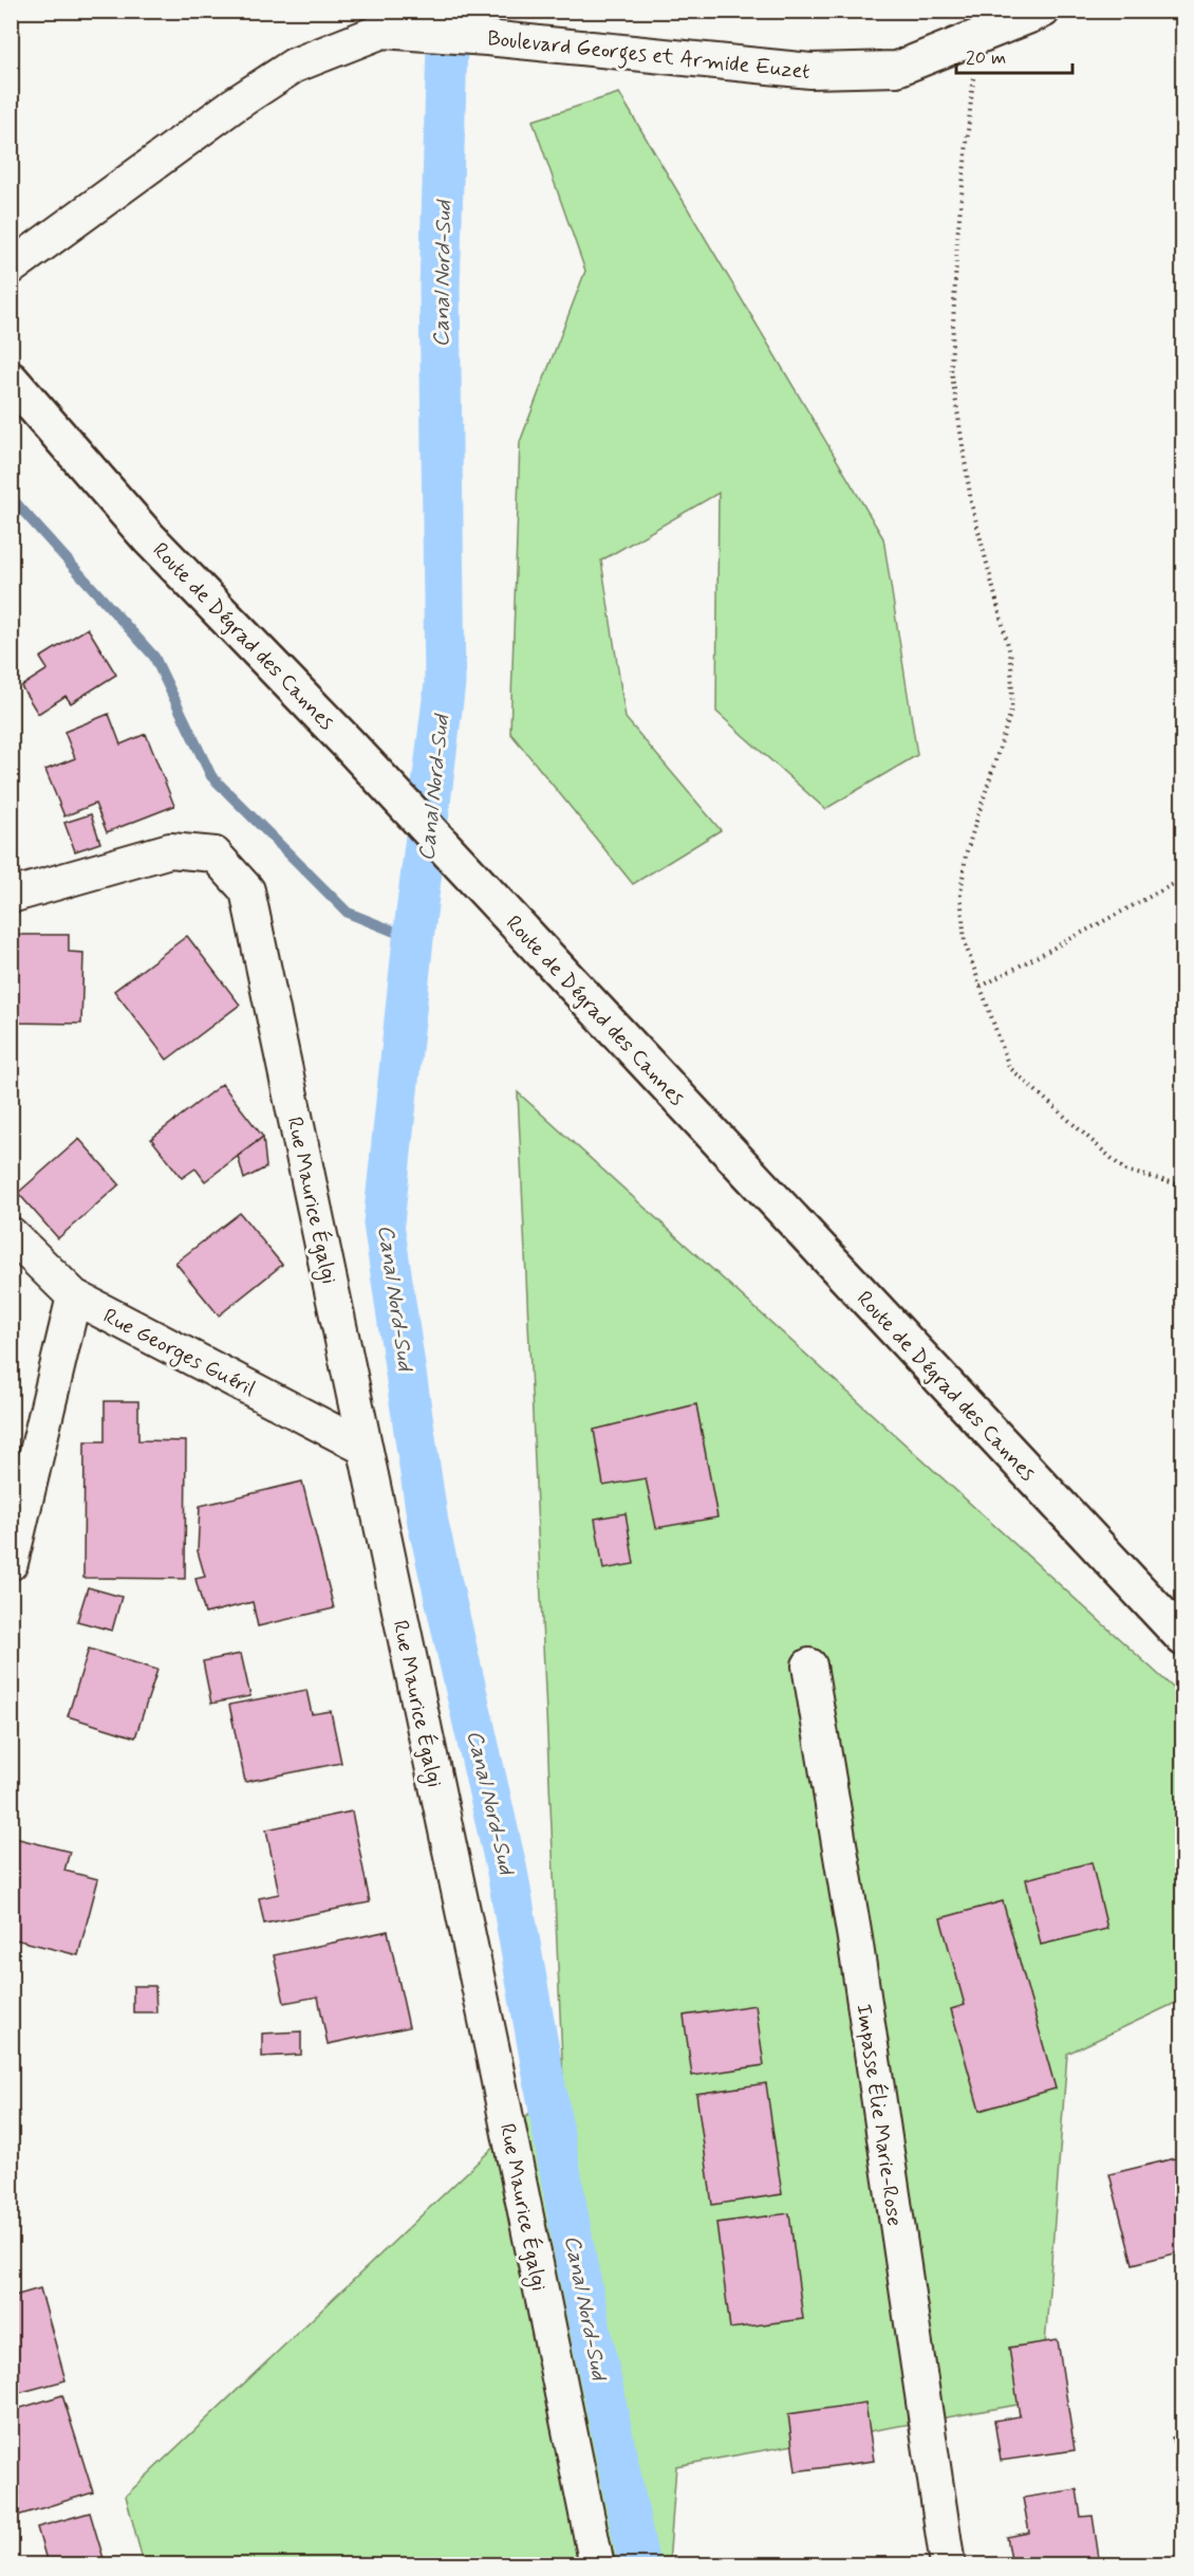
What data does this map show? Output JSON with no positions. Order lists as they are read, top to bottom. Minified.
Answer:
{"streets":{"street":["Boulevard Georges et Armide Euzet","Route de Dégrad des Cannes","Rue Maurice Égalgi","Rue Georges Guéril","Impasse Élie Marie-Rose"]},"crossings":[["Rue Maurice Égalgi","Rue Georges Guéril"]],"water":["Canal Nord-Sud"],"scale_bar":"20 m"}
